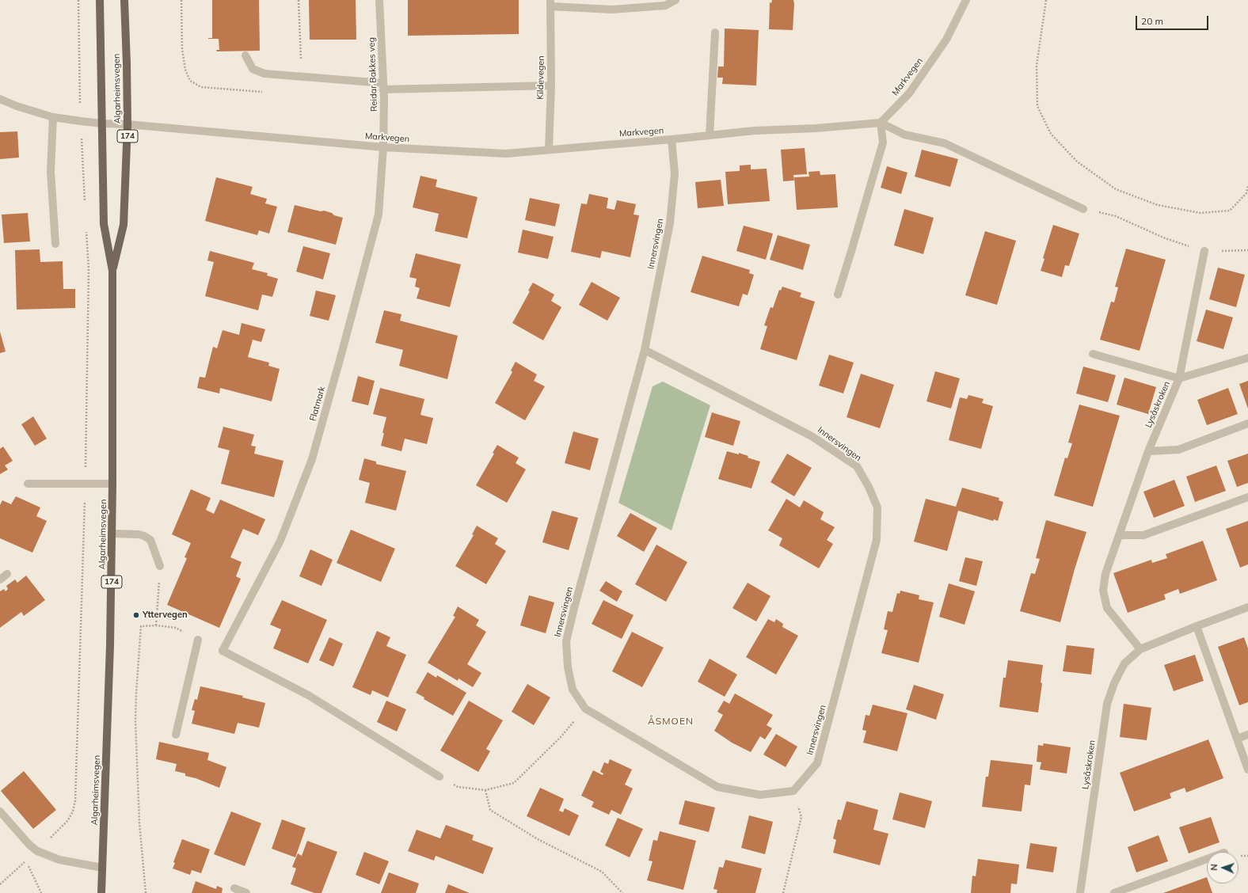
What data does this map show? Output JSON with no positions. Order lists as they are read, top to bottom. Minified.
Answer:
{"streets":{"main road":["Algarheimsvegen","174"],"street":["Reidar Bakkes veg","Markvegen","Kildevegen","Innersvingen","Flatmark","Lysåskroken"]},"crossings":[["Reidar Bakkes veg","Markvegen"],["Reidar Bakkes veg","Flatmark"],["Markvegen","Kildevegen"],["Markvegen","Algarheimsvegen"],["Markvegen","Innersvingen"],["Markvegen","Flatmark"]],"districts":["ÅSMOEN"],"places":["Yttervegen"],"scale_bar":"20 m","north":"left"}
